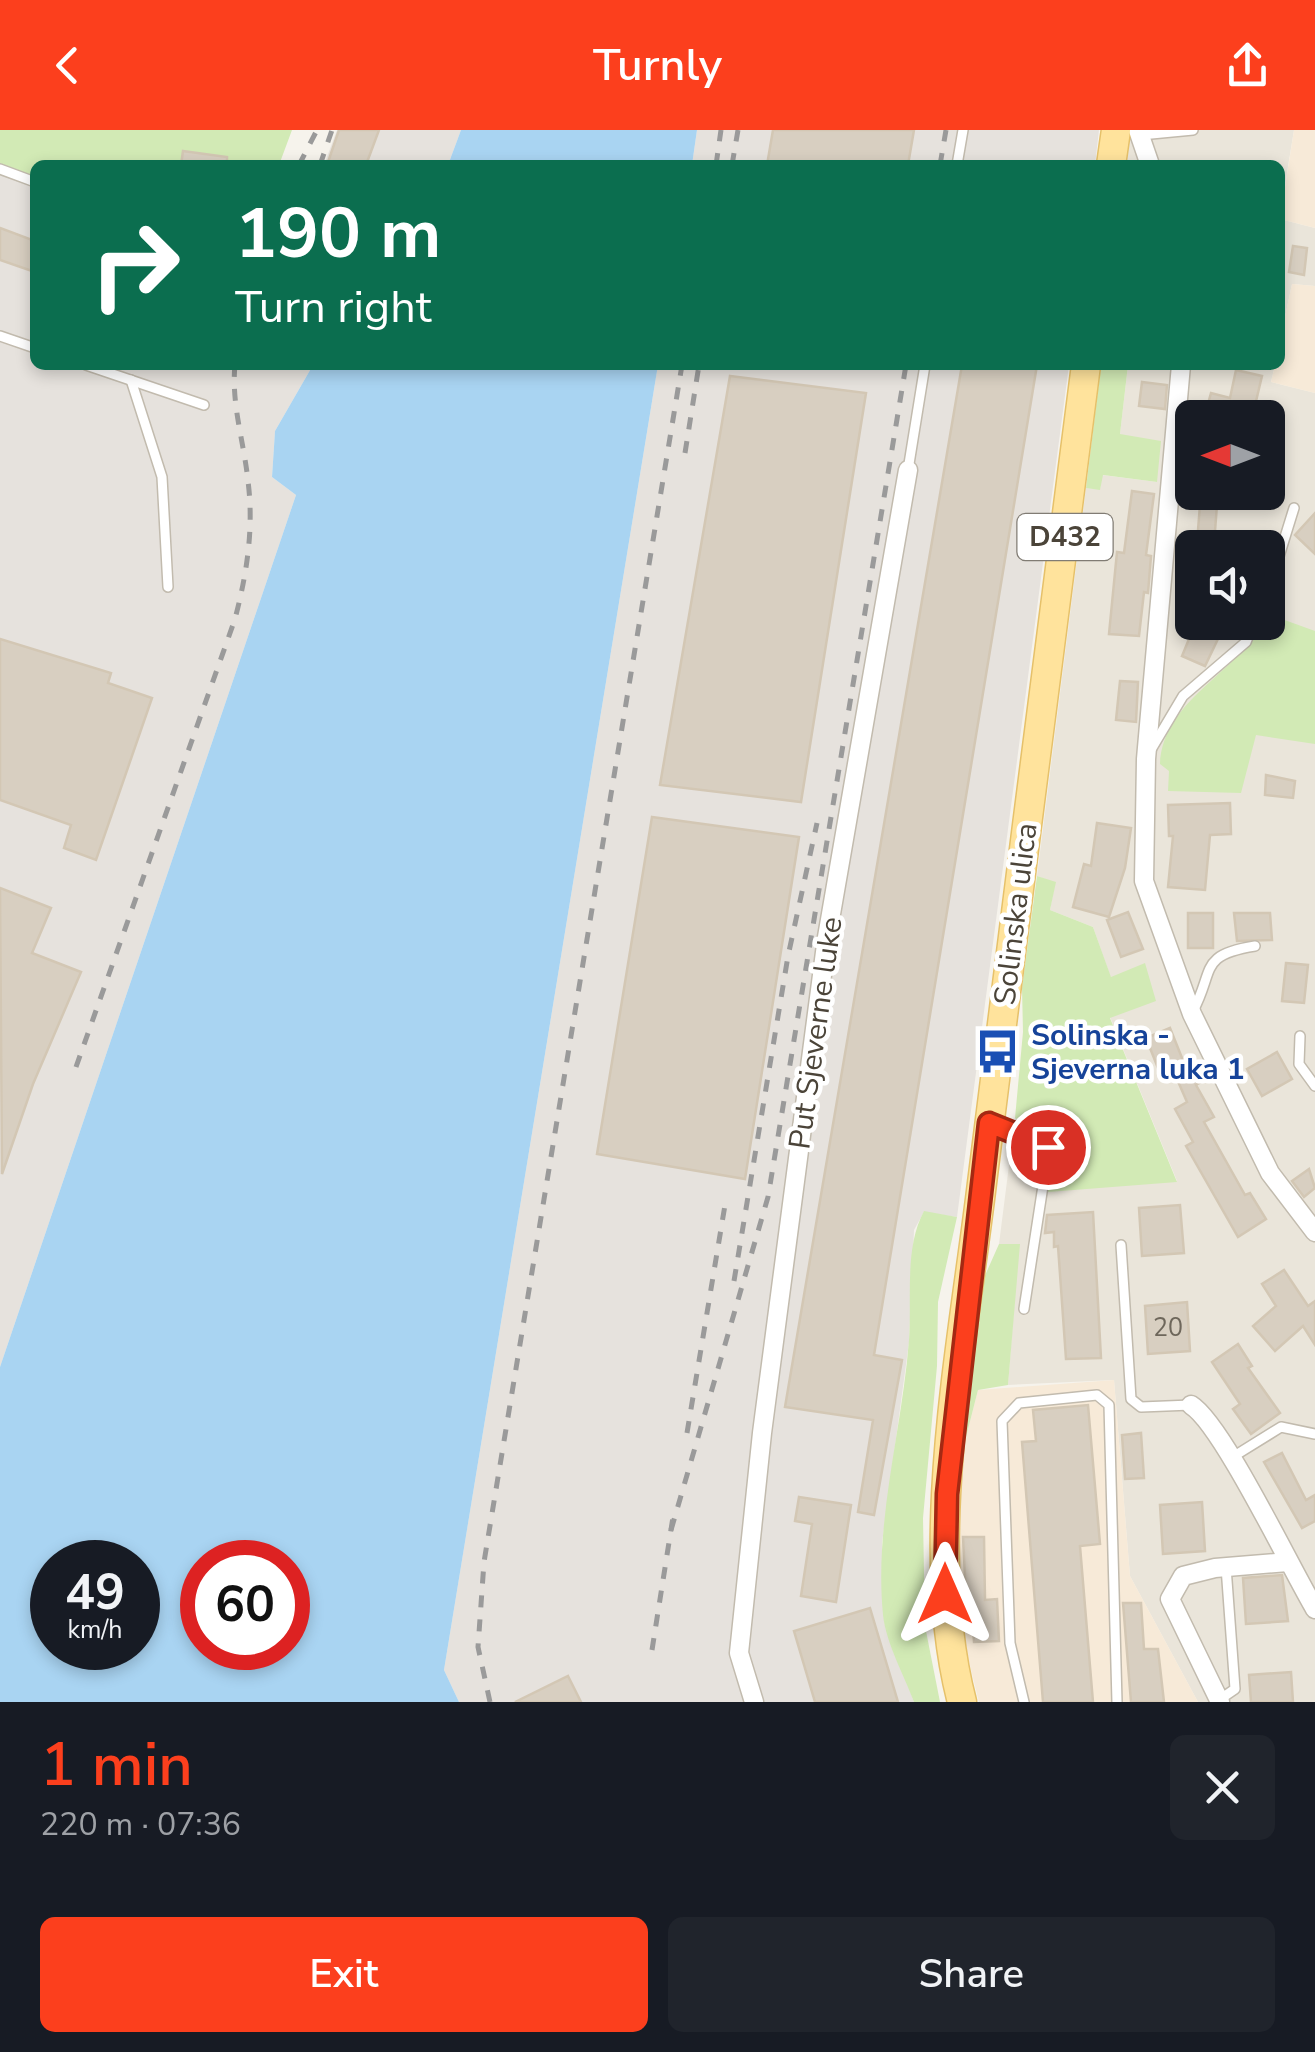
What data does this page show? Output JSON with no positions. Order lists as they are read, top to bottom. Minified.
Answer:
{"streets":{"main road":["D432","Solinska ulica"],"street":["Put Sjeverne luke"]},"places":{"bus stop":["Solinska - Sjeverna luka 1"]},"house_numbers":["20"],"north":"left","page":{"header":"Turnly","turn":["190 m","Turn right"],"speed":"49 km/h","limit":"60","heading":["1 min","220 m · 07:36"],"buttons":["Exit","Share"]}}
